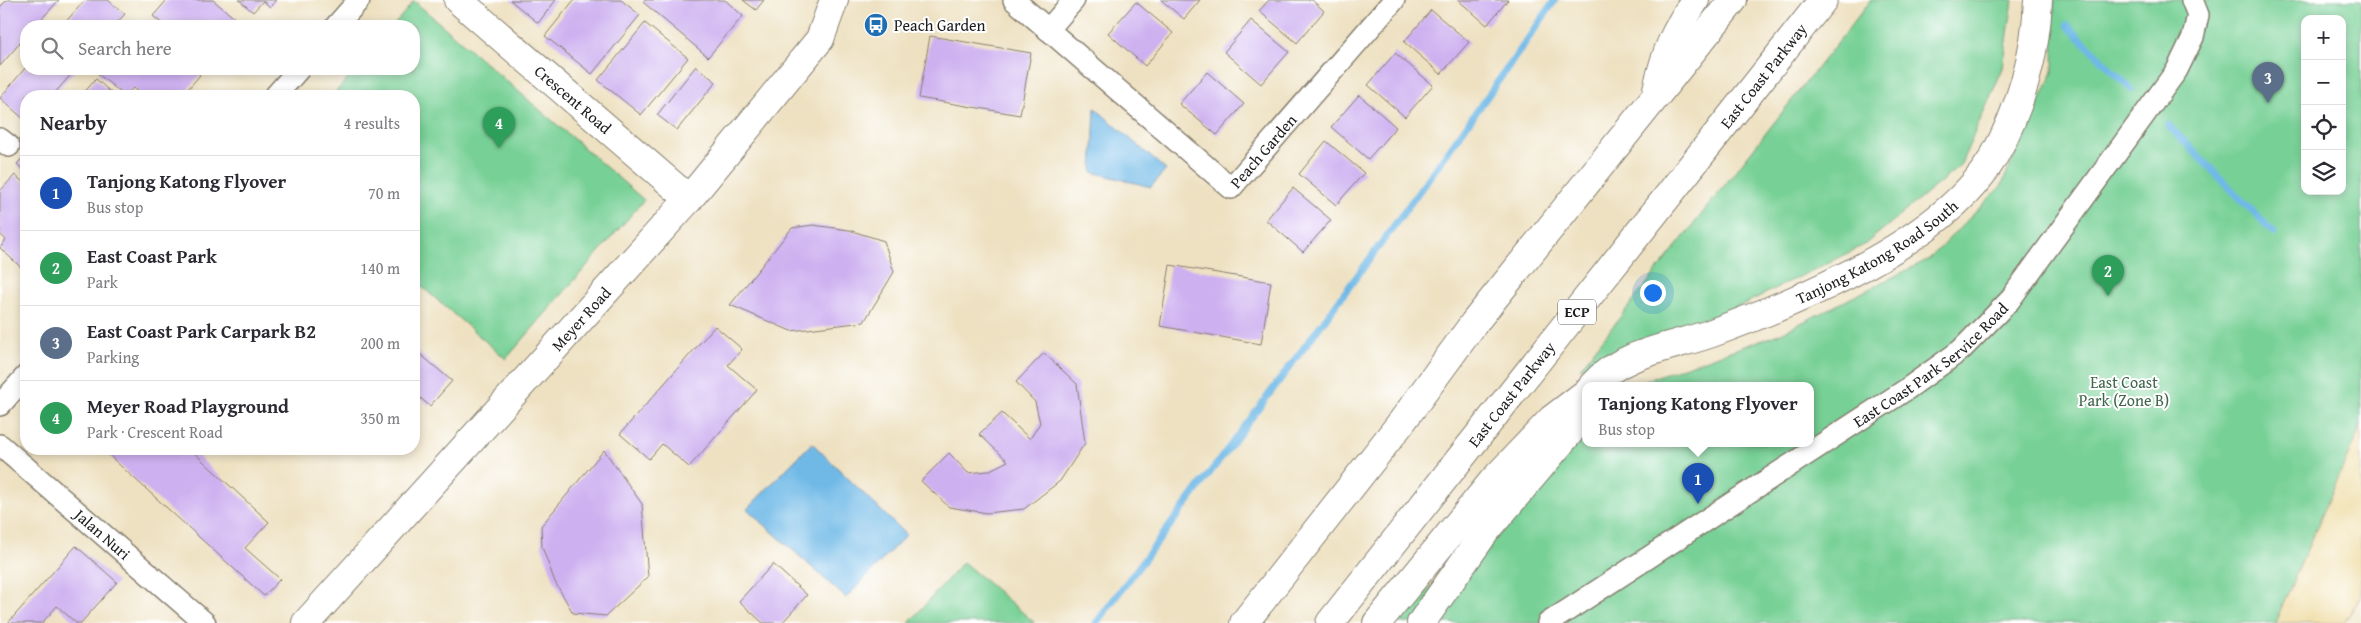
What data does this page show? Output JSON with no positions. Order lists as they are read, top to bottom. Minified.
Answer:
{"streets":{"main road":["East Coast Parkway","Crescent Road","Tanjong Katong Road South","ECP","Meyer Road"],"street":["Peach Garden","East Coast Park Service Road","Jalan Nuri"]},"crossings":[["Crescent Road","Meyer Road"]],"parks":["East Coast Park (Zone B)"],"places":{"bus stop":["Peach Garden"]},"page":{"map_buttons":["+","−"],"search":"Search here","pins":["3","4","2","1"],"heading":["Nearby","4 results"],"list":[{"mark":"1","name":"Tanjong Katong Flyover","note":"Bus stop","value":"70 m"},{"mark":"2","name":"East Coast Park","note":"Park","value":"140 m"},{"mark":"3","name":"East Coast Park Carpark B2","note":"Parking","value":"200 m"},{"mark":"4","name":"Meyer Road Playground","note":"Park · Crescent Road","value":"350 m"}],"popup":["Tanjong Katong Flyover","Bus stop"]}}
